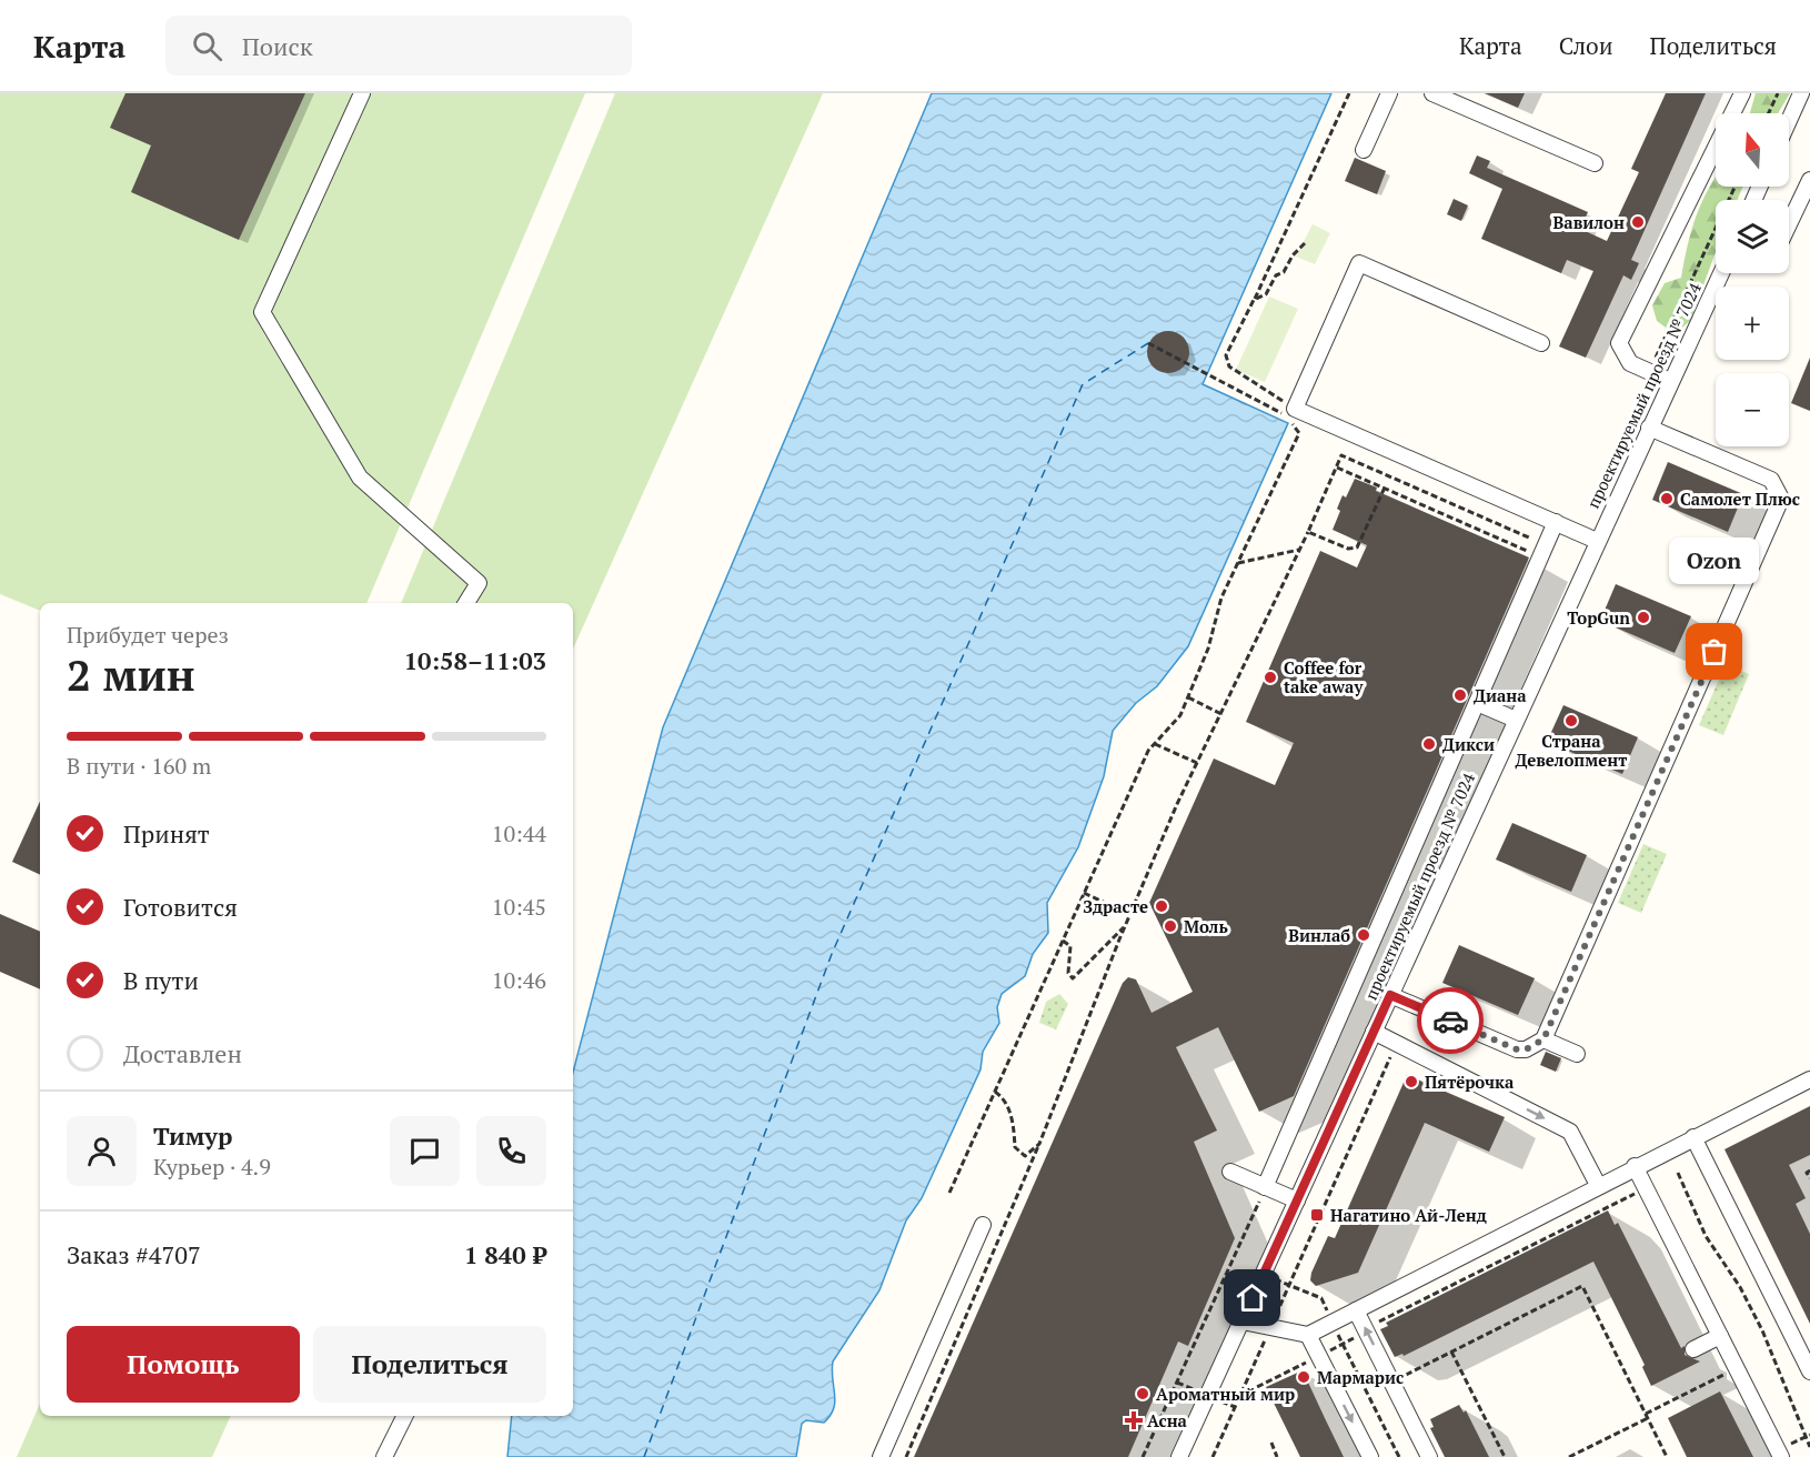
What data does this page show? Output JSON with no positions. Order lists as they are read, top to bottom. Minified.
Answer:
{"streets":{"street":["проектируемый проезд № 7024"]},"places":{"other":["Вавилон","Самолет Плюс","TopGun","Ozon","Coffee for take away","Диана","Страна Девелопмент","Дикси","Здрасте","Моль","Винлаб","Пятёрочка","Мармарис","Ароматный мир"],"transit":["Нагатино Ай-Ленд"],"health":["Асна"]},"north":"top","page":{"header":"Карта","search":"Поиск","nav":["Карта","Слои","Поделиться"],"map_buttons":["+","−"],"bubble":"Ozon","heading":["2 мин","Прибудет через","10:58–11:03"],"panel":["Тимур","Курьер · 4.9","Заказ #4707","1 840 ₽"],"bar":"В пути · 160 m","list":[["Принят","10:44"],["Готовится","10:45"],["В пути","10:46"],"Доставлен"],"buttons":["Помощь","Поделиться"]}}
